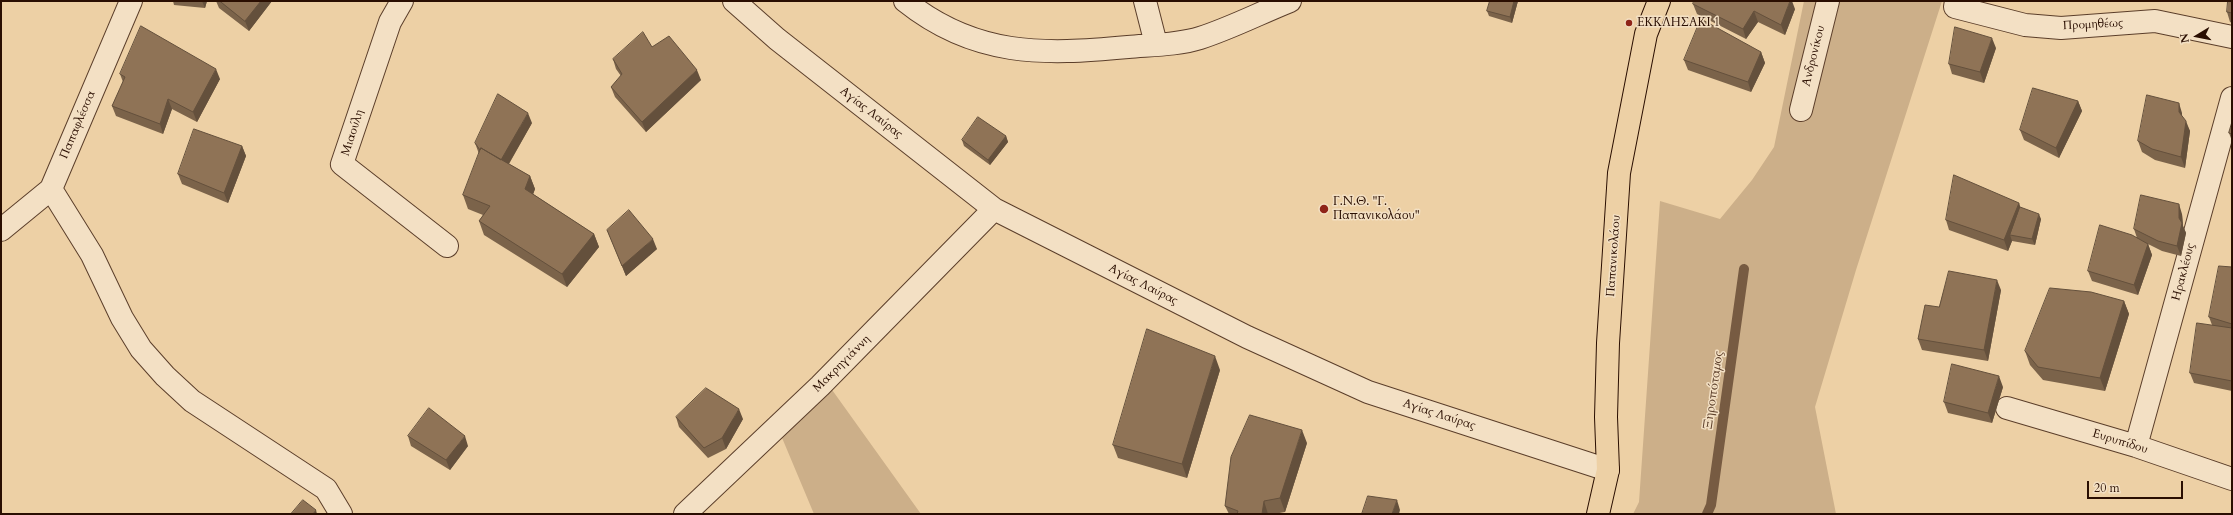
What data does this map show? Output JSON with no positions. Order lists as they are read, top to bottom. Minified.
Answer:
{"streets":{"main road":["Παπανικολάου"],"street":["Προμηθέως","Ανδρονίκου","Αγίας Λαύρας","Παπαφλέσσα","Μιαούλη","Ηρακλέους","Μακρηγιάννη","Ευρυπίδου"]},"crossings":[["Αγίας Λαύρας","Παπανικολάου"],["Αγίας Λαύρας","Μακρηγιάννη"],["Ηρακλέους","Ευρυπίδου"]],"water":["Ξηροπόταμος"],"places":["ΕΚΚΛΗΣΑΚΙ 1","Γ.Ν.Θ. \"Γ. Παπανικολάου\""],"scale_bar":"20 m","north":"left"}
